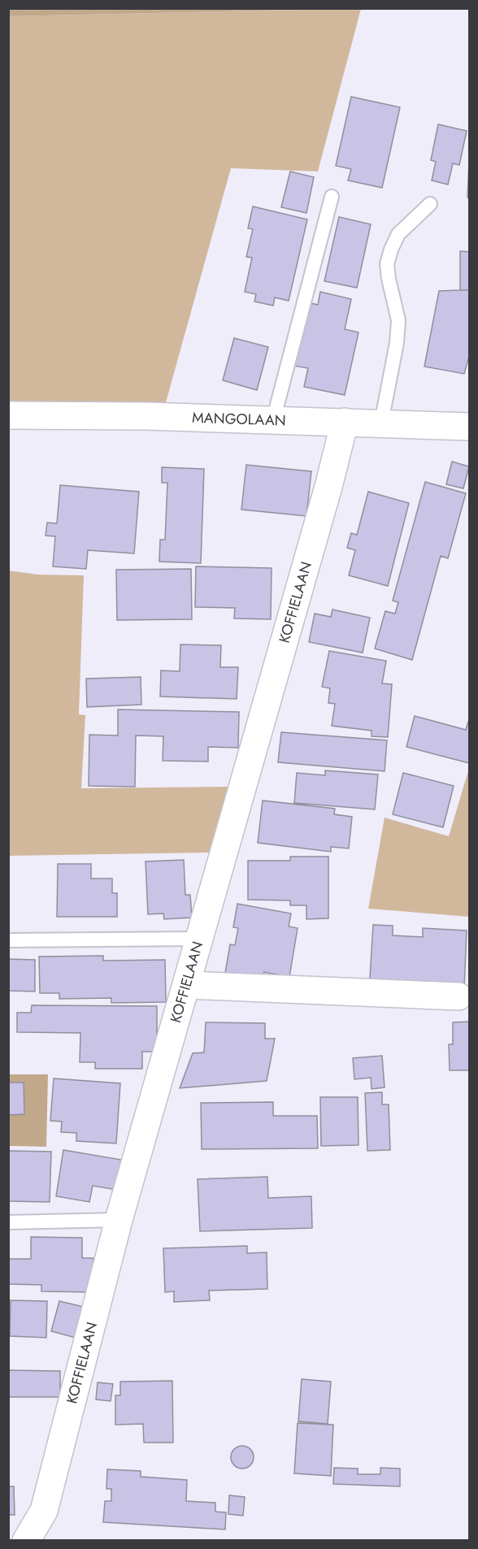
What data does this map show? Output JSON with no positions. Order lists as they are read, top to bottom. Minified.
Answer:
{"streets":{"street":["MANGOLAAN","KOFFIELAAN"]},"crossings":[["MANGOLAAN","KOFFIELAAN"]]}
